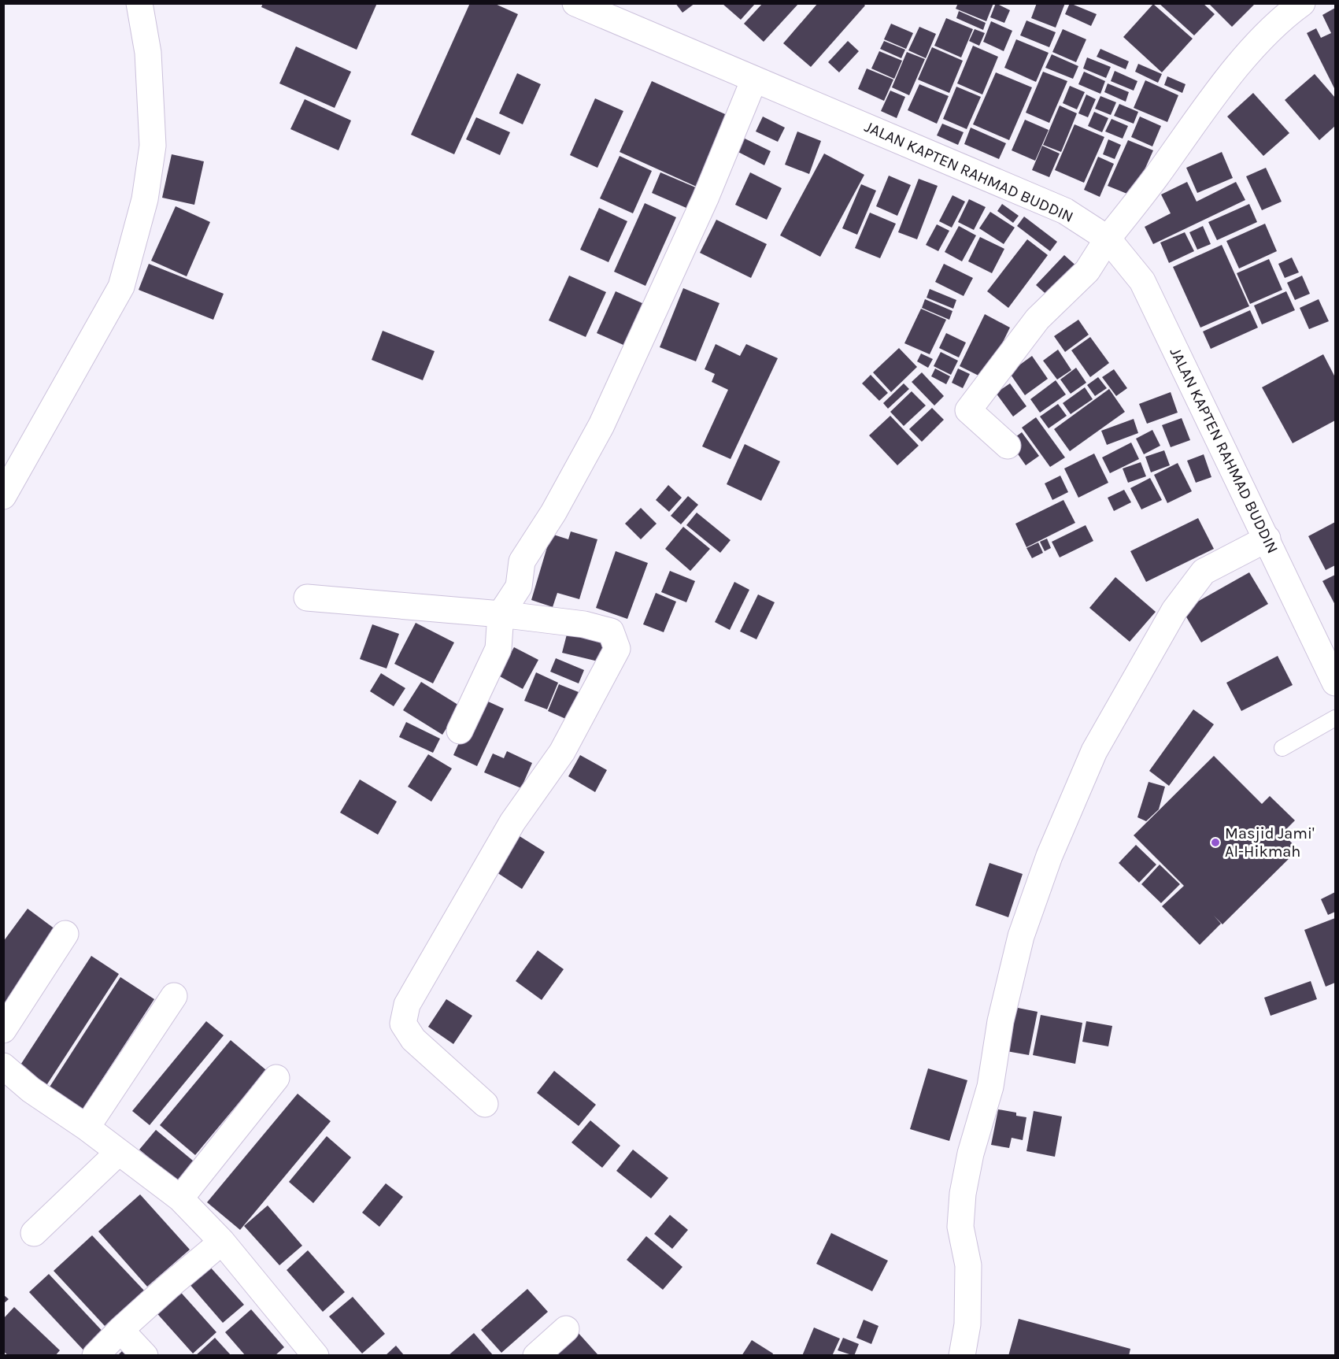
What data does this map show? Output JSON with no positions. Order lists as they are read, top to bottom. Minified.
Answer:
{"streets":{"street":["JALAN KAPTEN RAHMAD BUDDIN"]},"places":["Masjid Jami' Al-Hikmah"]}
